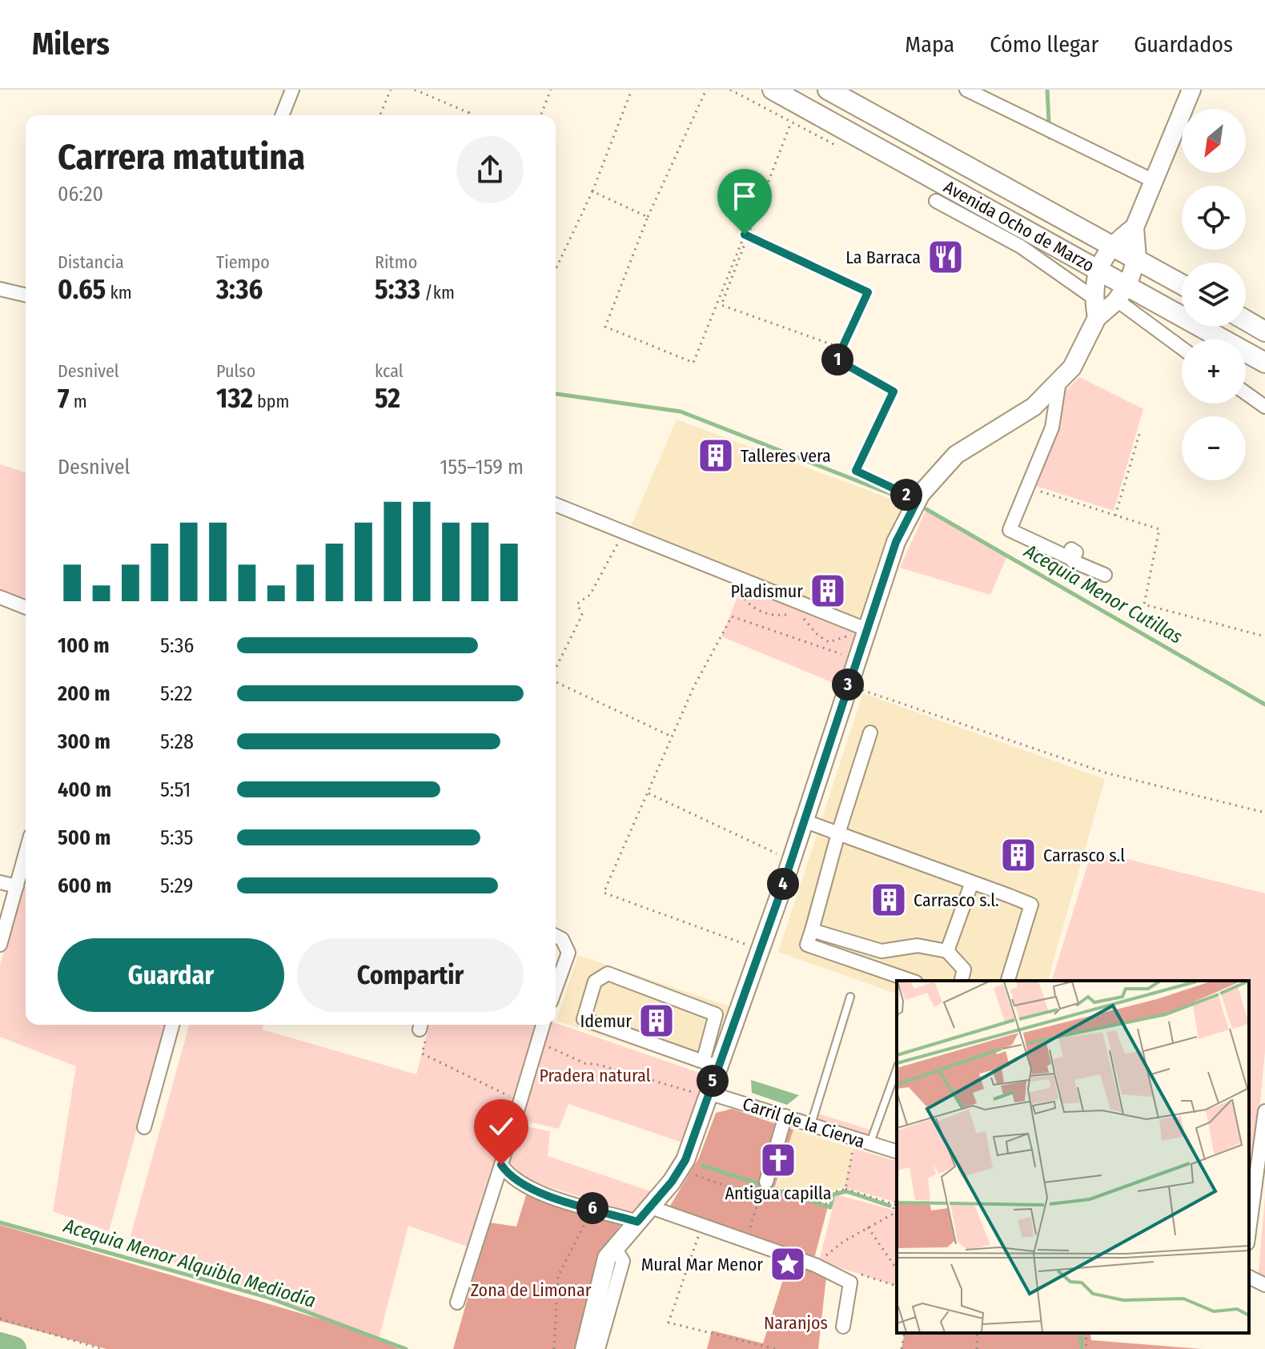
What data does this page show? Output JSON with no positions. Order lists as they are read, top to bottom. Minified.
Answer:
{"streets":{"main road":["Avenida Ocho de Marzo"],"street":["Carril de la Cierva"]},"water":["Acequia Menor Cutillas","Acequia Menor Alquibla Mediodía"],"parks":["Pradera natural","Zona de Limonar","Naranjos"],"places":{"restaurant":["La Barraca"],"building":["Talleres vera","Pladismur","Carrasco s.l","Carrasco s.l.","Idemur"],"church":["Antigua capilla"],"place":["Mural Mar Menor"]},"north":"bottom left","page":{"header":"Milers","nav":["Mapa","Cómo llegar","Guardados"],"map_buttons":["+","−"],"heading":["Carrera matutina","06:20"],"stats":[["Distancia","0.65 km"],["Tiempo","3:36"],["Ritmo","5:33 /km"],["Desnivel","7 m"],["Pulso","132 bpm"],["kcal","52"]],"pins":["1","2","3","4","5","6"],"chart":["Desnivel","155–159 m"],"list":[{"name":"100 m","note":"5:36"},{"name":"200 m","note":"5:22"},{"name":"300 m","note":"5:28"},{"name":"400 m","note":"5:51"},{"name":"500 m","note":"5:35"},{"name":"600 m","note":"5:29"}],"buttons":["Guardar","Compartir"]}}
